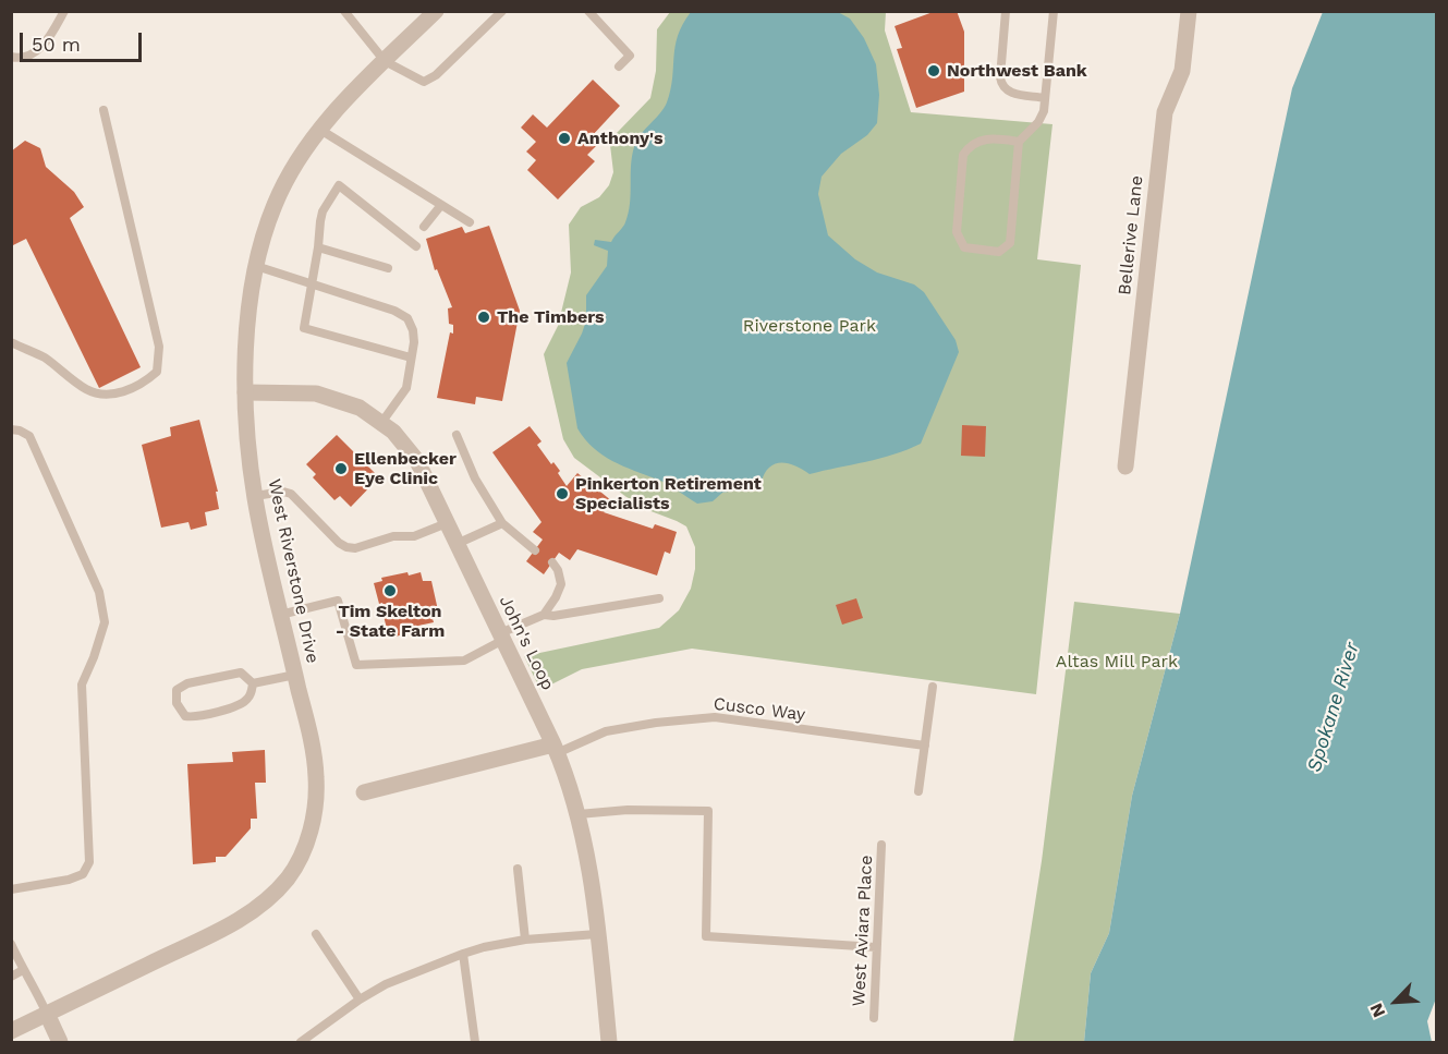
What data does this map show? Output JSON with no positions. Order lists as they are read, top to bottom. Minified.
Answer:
{"streets":{"street":["Bellerive Lane","West Riverstone Drive","John's Loop"],"lane":["Cusco Way","West Aviara Place"]},"crossings":[["West Riverstone Drive","John's Loop"],["John's Loop","Cusco Way"]],"water":["Spokane River"],"parks":["Riverstone Park","Altas Mill Park"],"places":["Northwest Bank","Anthony's","The Timbers","Ellenbecker Eye Clinic","Pinkerton Retirement Specialists","Tim Skelton - State Farm"],"scale_bar":"50 m","north":"bottom left"}
